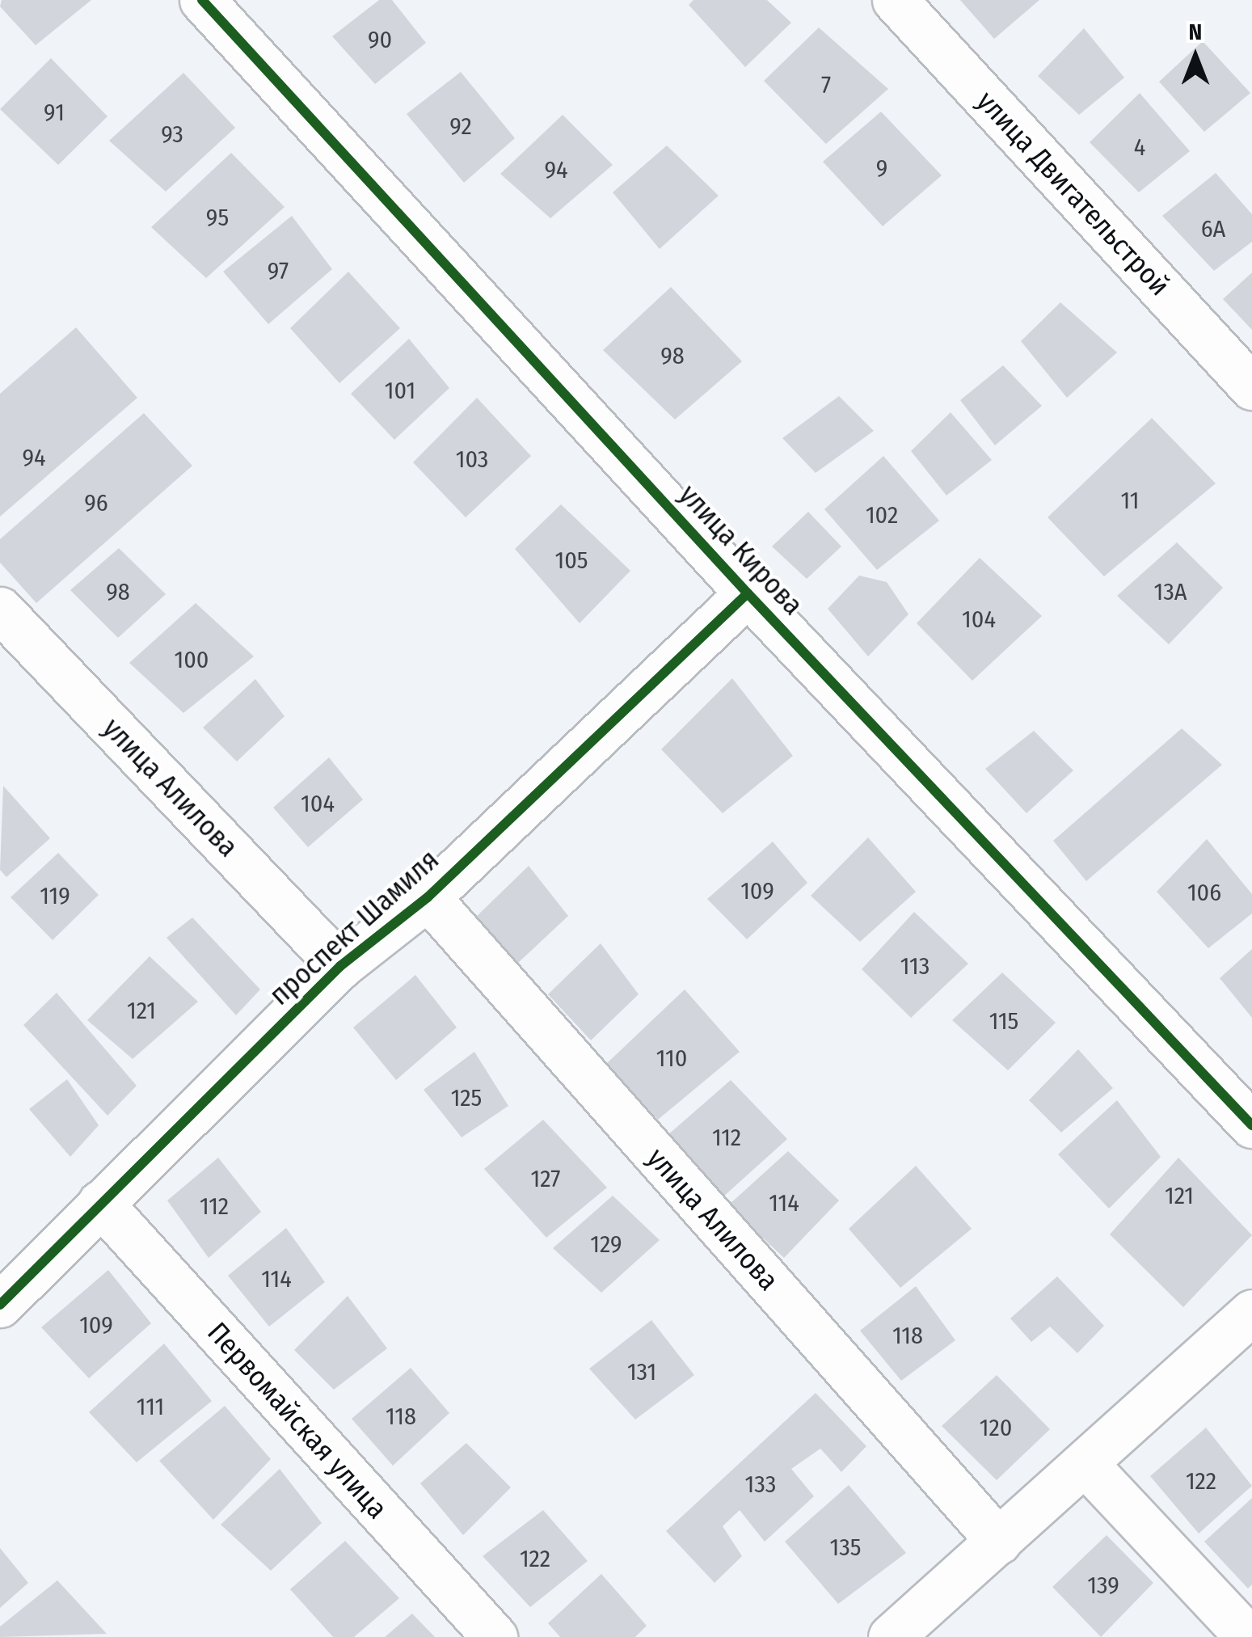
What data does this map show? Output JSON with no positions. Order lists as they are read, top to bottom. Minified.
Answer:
{"streets":{"street":["улица Двигательстрой","улица Кирова","улица Алилова","проспект Шамиля","Первомайская улица"]},"crossings":[["улица Кирова","проспект Шамиля"],["улица Алилова","проспект Шамиля"],["проспект Шамиля","Первомайская улица"]],"house_numbers":["90","7","91","92","93","4","9","94","95","6А","97","98","101","94","103","11","96","102","105","98","13А","104","100","104","109","106","119","113","121","115","110","125","112","127","121","114","112","129","114","109","118","131","111","118","120","122","133","135","122","139"],"north":"top"}
